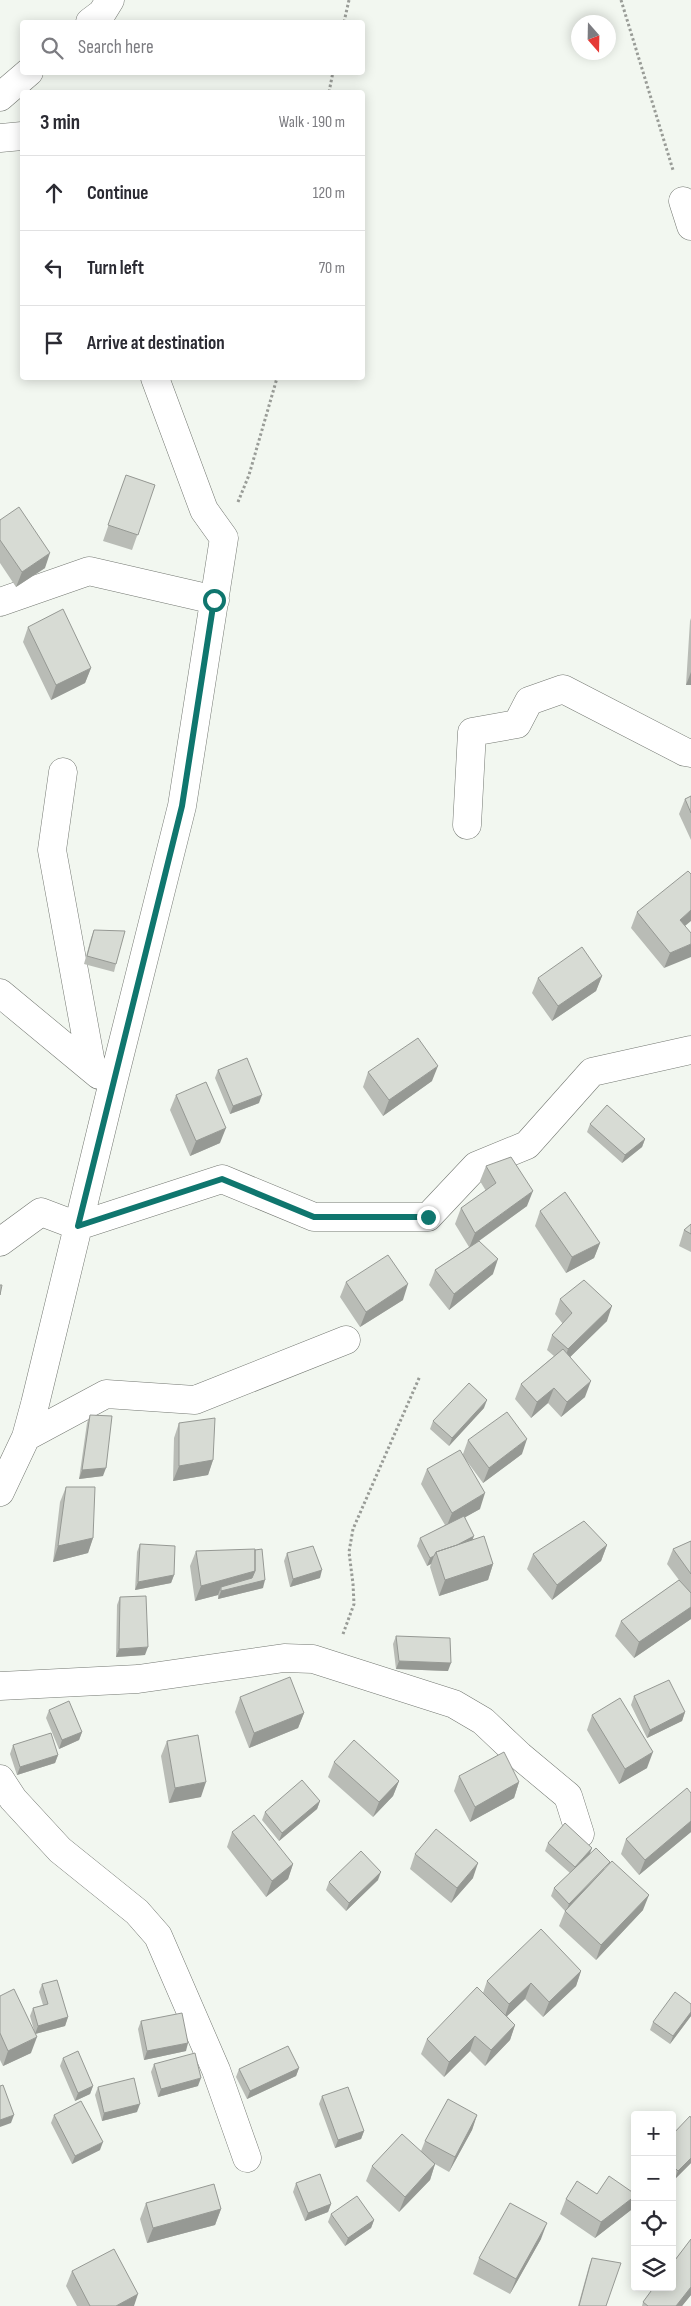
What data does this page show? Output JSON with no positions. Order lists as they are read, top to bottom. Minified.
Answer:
{"north":"bottom","page":{"search":"Search here","heading":["3 min","Walk · 190 m"],"list":[["Continue","120 m"],["Turn left","70 m"],"Arrive at destination"],"map_buttons":["+","−"]}}
